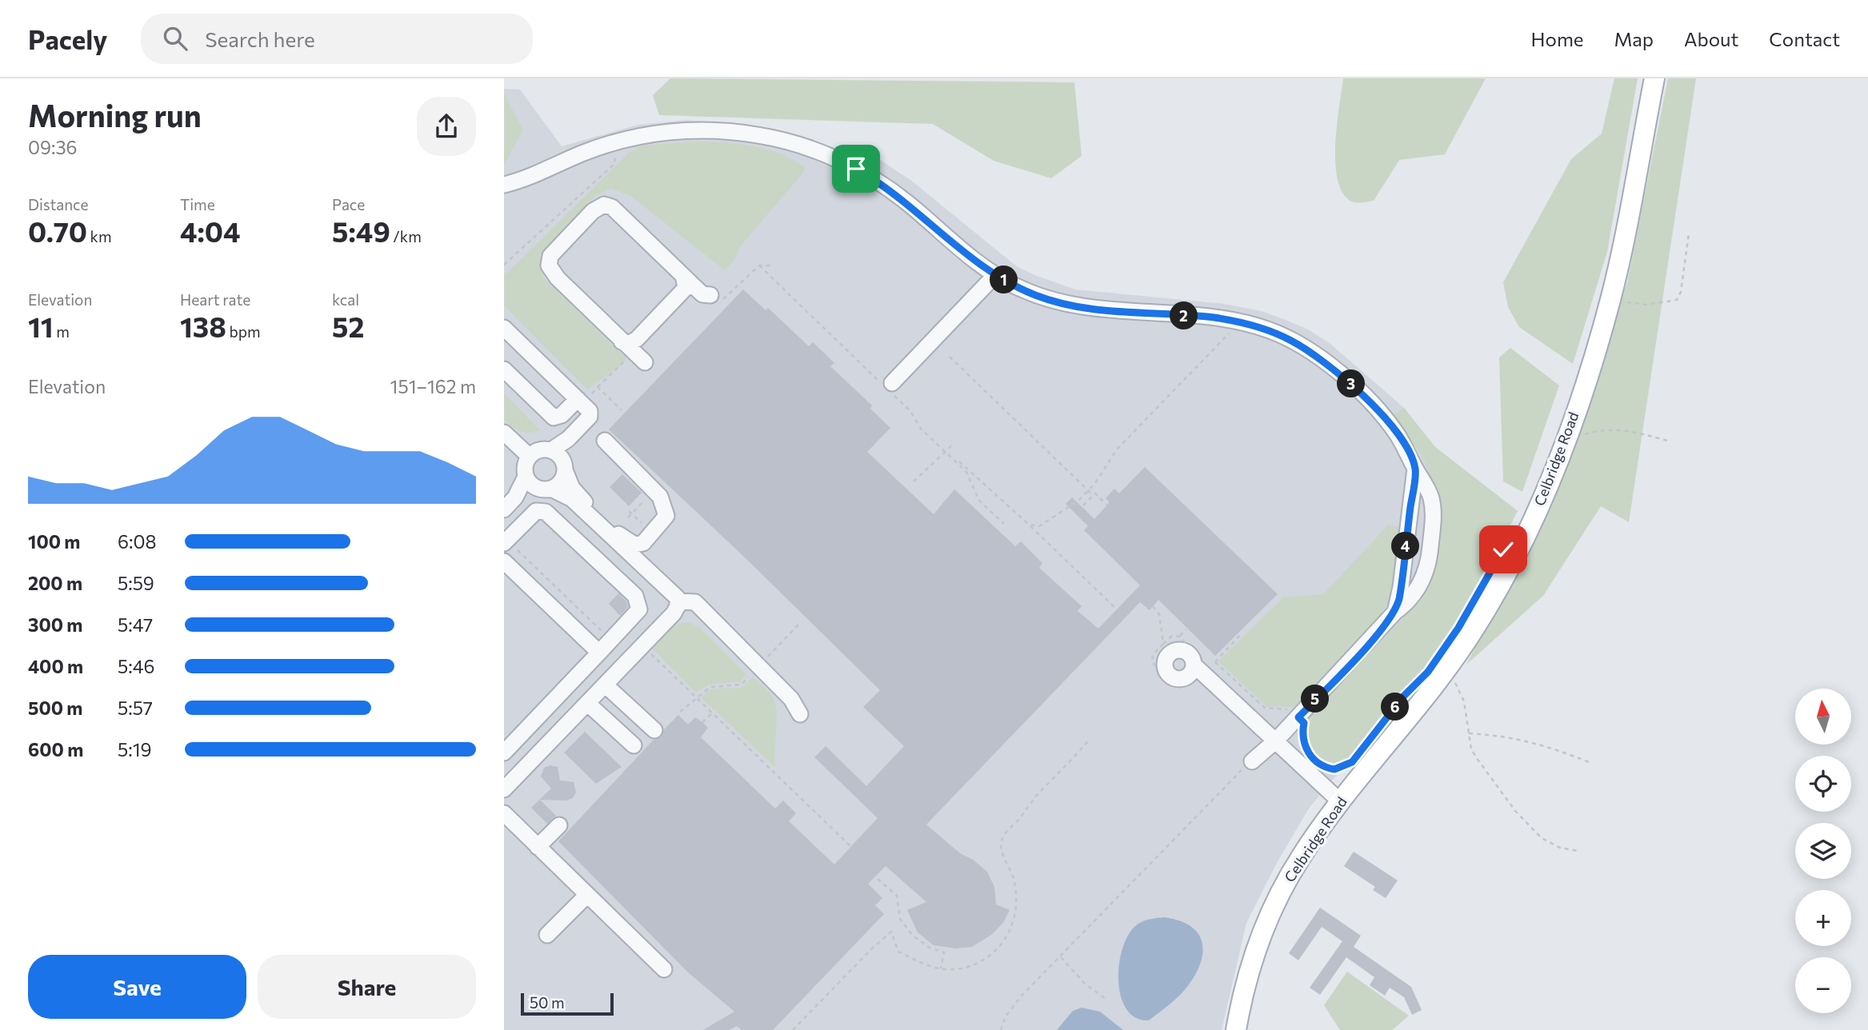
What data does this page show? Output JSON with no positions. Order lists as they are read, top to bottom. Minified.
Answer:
{"streets":{"main road":["Celbridge Road"]},"scale_bar":"50 m","north":"top","page":{"header":"Pacely","search":"Search here","nav":["Home","Map","About","Contact"],"heading":["Morning run","09:36"],"stats":[["Distance","0.70 km"],["Time","4:04"],["Pace","5:49 /km"],["Elevation","11 m"],["Heart rate","138 bpm"],["kcal","52"]],"pins":["1","2","3","4","5","6"],"chart":["Elevation","151–162 m"],"list":[{"name":"100 m","note":"6:08"},{"name":"200 m","note":"5:59"},{"name":"300 m","note":"5:47"},{"name":"400 m","note":"5:46"},{"name":"500 m","note":"5:57"},{"name":"600 m","note":"5:19"}],"map_buttons":["+","−"],"buttons":["Save","Share"],"scale":"50 m"}}
